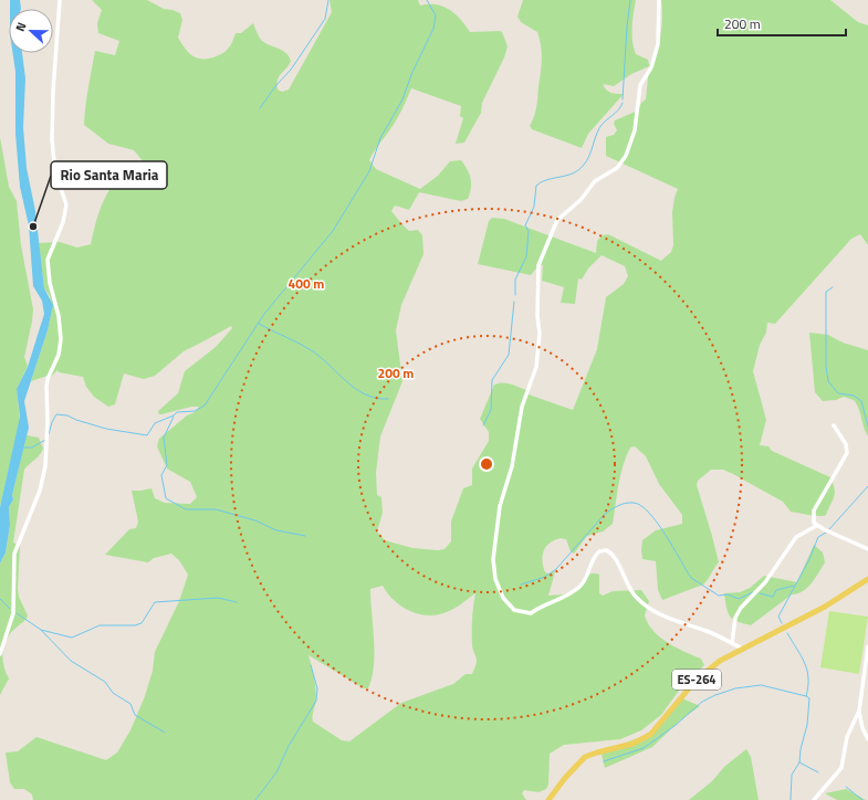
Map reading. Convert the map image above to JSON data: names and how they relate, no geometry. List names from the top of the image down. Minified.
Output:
{"streets":{"main road":["ES-264"]},"places":["Rio Santa Maria"],"scale_bar":"200 m","north":"left","rings":["400 m","200 m"]}
